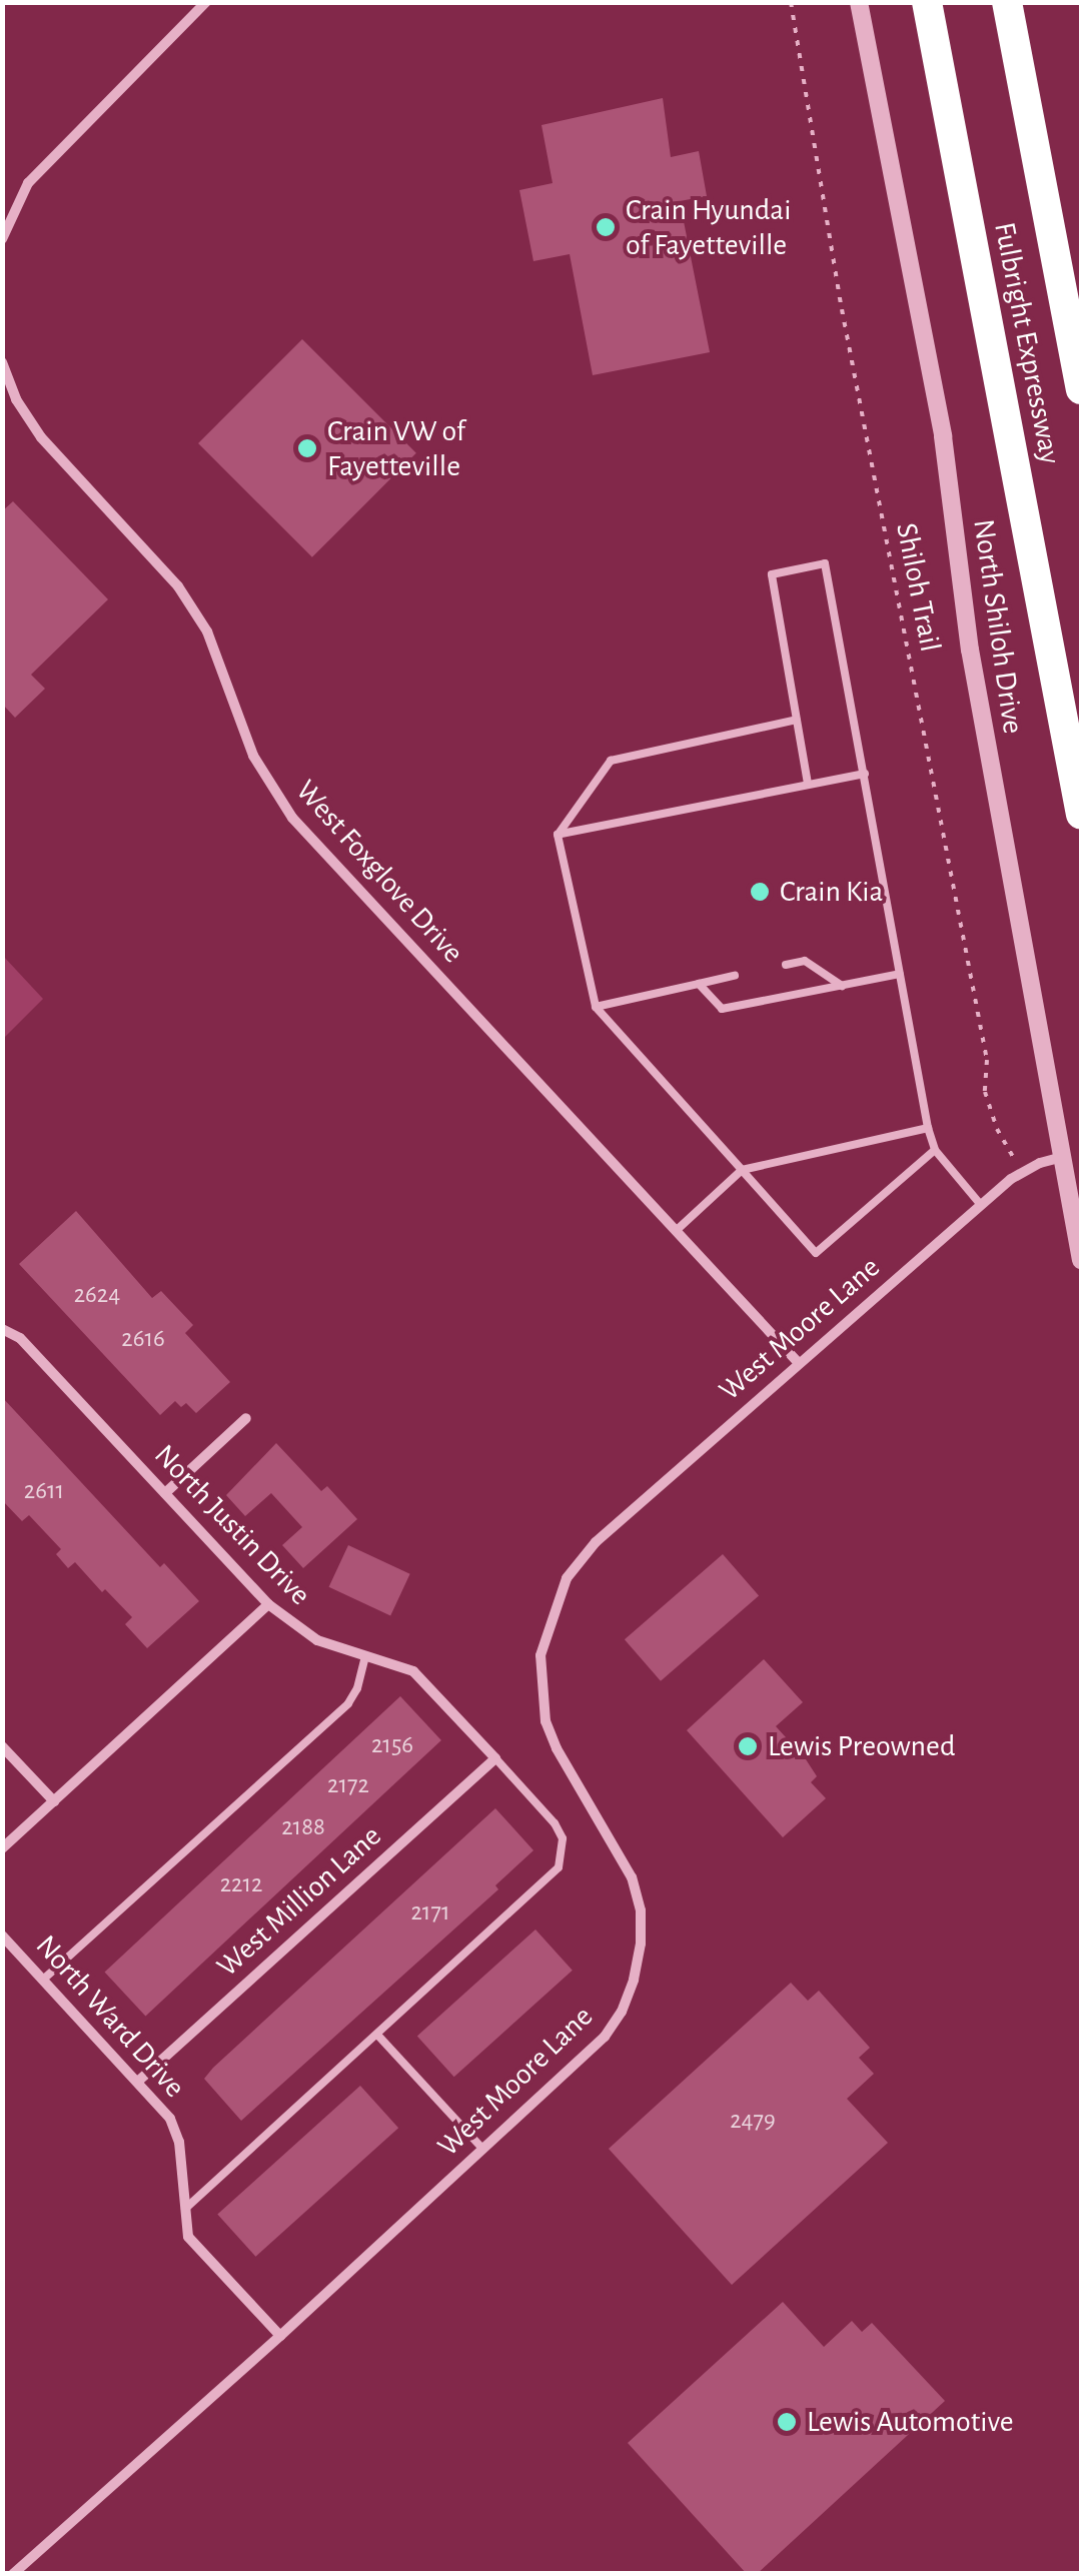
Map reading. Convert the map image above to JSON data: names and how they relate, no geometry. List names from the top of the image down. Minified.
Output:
{"streets":{"highway":["Fulbright Expressway"],"street":["North Shiloh Drive","West Foxglove Drive","West Moore Lane","North Justin Drive","West Million Lane","North Ward Drive"],"path":["Shiloh Trail"]},"crossings":[["Shiloh Trail","West Moore Lane"],["North Shiloh Drive","West Moore Lane"],["West Foxglove Drive","West Moore Lane"],["West Moore Lane","North Ward Drive"],["North Justin Drive","West Million Lane"],["West Million Lane","North Ward Drive"]],"places":["Crain Hyundai of Fayetteville","Crain VW of Fayetteville","Crain Kia","Lewis Preowned","Lewis Automotive"],"house_numbers":["2624","2616","2611","2156","2172","2188","2212","2171","2479"]}
